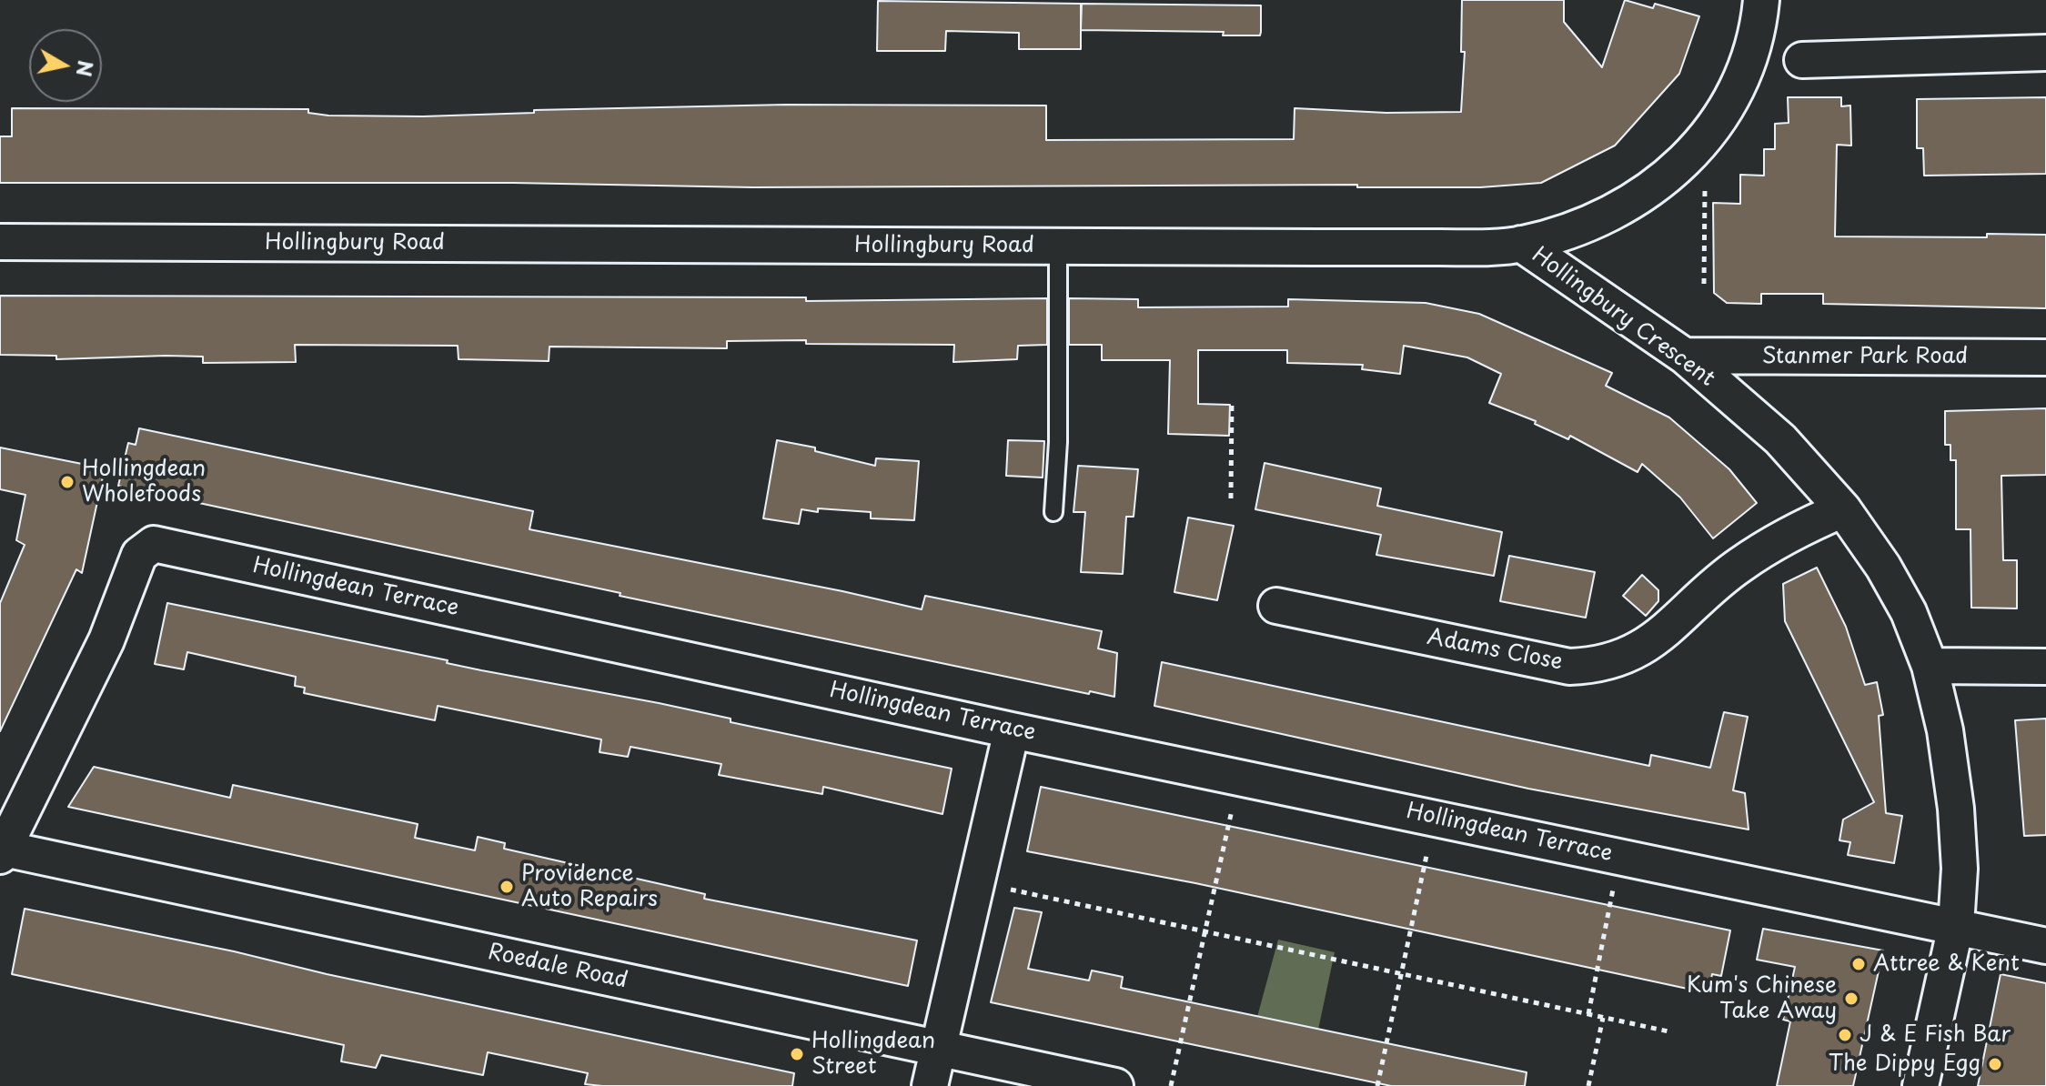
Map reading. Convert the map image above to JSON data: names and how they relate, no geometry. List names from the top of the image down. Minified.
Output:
{"streets":{"street":["Hollingbury Road","Hollingbury Crescent","Stanmer Park Road","Hollingdean Terrace","Adams Close","Roedale Road"]},"crossings":[["Hollingbury Road","Hollingbury Crescent"],["Hollingbury Crescent","Stanmer Park Road"],["Hollingbury Crescent","Hollingdean Terrace"],["Hollingbury Crescent","Adams Close"],["Hollingdean Terrace","Roedale Road"]],"places":["Hollingdean Wholefoods","Providence Auto Repairs","Attree & Kent","Kum's Chinese Take Away","J & E Fish Bar","Hollingdean Street","The Dippy Egg"],"north":"right"}
